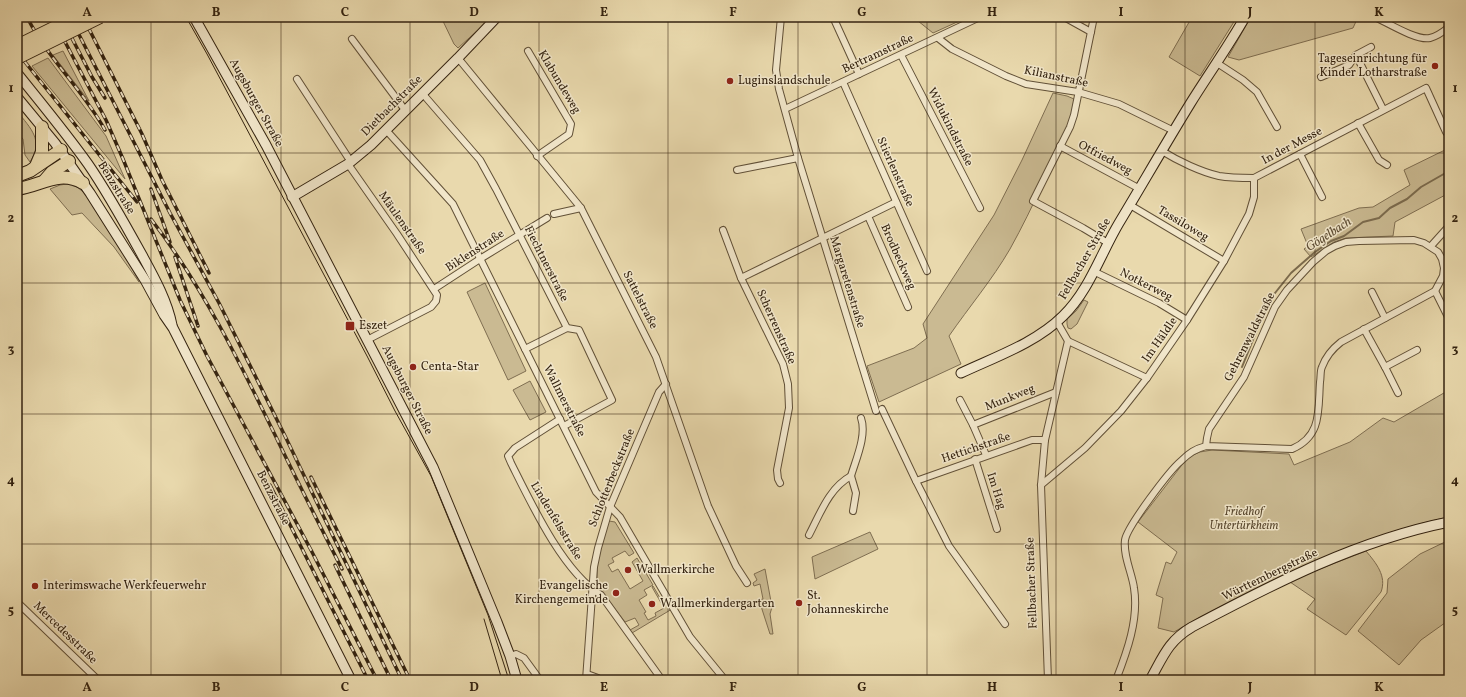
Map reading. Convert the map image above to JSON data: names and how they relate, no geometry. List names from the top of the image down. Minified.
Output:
{"streets":{"main road":["Augsburger Straße","Dietbachstraße","Benzstraße","Fellbacher Straße","Württembergstraße"],"street":["Bertramstraße","Kilianstraße","Klabundeweg","Widukindstraße","In der Messe","Otfriedweg","Stierlenstraße","Mäulenstraße","Tassiloweg","Biklenstraße","Brodbeckweg","Fiechtnerstraße","Margaretenstraße","Notkerweg","Sattelstraße","Scherrenstraße","Gehrenwaldstraße","Im Häldle","Munkweg","Wallmerstraße","Hettichstraße","Schlotterbeckstraße","Im Hag","Lindenfelsstraße","Mercedesstraße"]},"crossings":[["Bertramstraße","Kilianstraße"],["Bertramstraße","Widukindstraße"],["Bertramstraße","Stierlenstraße"],["Bertramstraße","Margaretenstraße"],["Kilianstraße","Fellbacher Straße"],["Klabundeweg","Sattelstraße"],["Augsburger Straße","Dietbachstraße"],["Augsburger Straße","Biklenstraße"],["Dietbachstraße","Mäulenstraße"],["Dietbachstraße","Fiechtnerstraße"],["Dietbachstraße","Sattelstraße"],["Dietbachstraße","Wallmerstraße"],["In der Messe","Fellbacher Straße"],["In der Messe","Im Häldle"],["Otfriedweg","Fellbacher Straße"],["Mäulenstraße","Biklenstraße"],["Tassiloweg","Fellbacher Straße"],["Tassiloweg","Im Häldle"],["Biklenstraße","Fiechtnerstraße"],["Biklenstraße","Wallmerstraße"],["Fellbacher Straße","Notkerweg"],["Fellbacher Straße","Im Häldle"],["Fellbacher Straße","Munkweg"],["Fellbacher Straße","Hettichstraße"],["Notkerweg","Im Häldle"],["Sattelstraße","Schlotterbeckstraße"],["Munkweg","Im Hag"],["Wallmerstraße","Schlotterbeckstraße"],["Wallmerstraße","Lindenfelsstraße"],["Hettichstraße","Im Hag"],["Schlotterbeckstraße","Lindenfelsstraße"]],"water":["Gögelbach"],"parks":["Friedhof Untertürkheim"],"places":{"other":["Tageseinrichtung für Kinder Lotharstraße","Luginslandschule","Centa-Star","Wallmerkirche","Interimswache Werkfeuerwehr","Evangelische Kirchengemeinde","St. Johanneskirche","Wallmerkindergarten"],"transit":["Eszet"]},"grid":{"columns":["A","B","C","D","E","F","G","H","I","J","K"],"rows":["1","2","3","4","5"]}}
